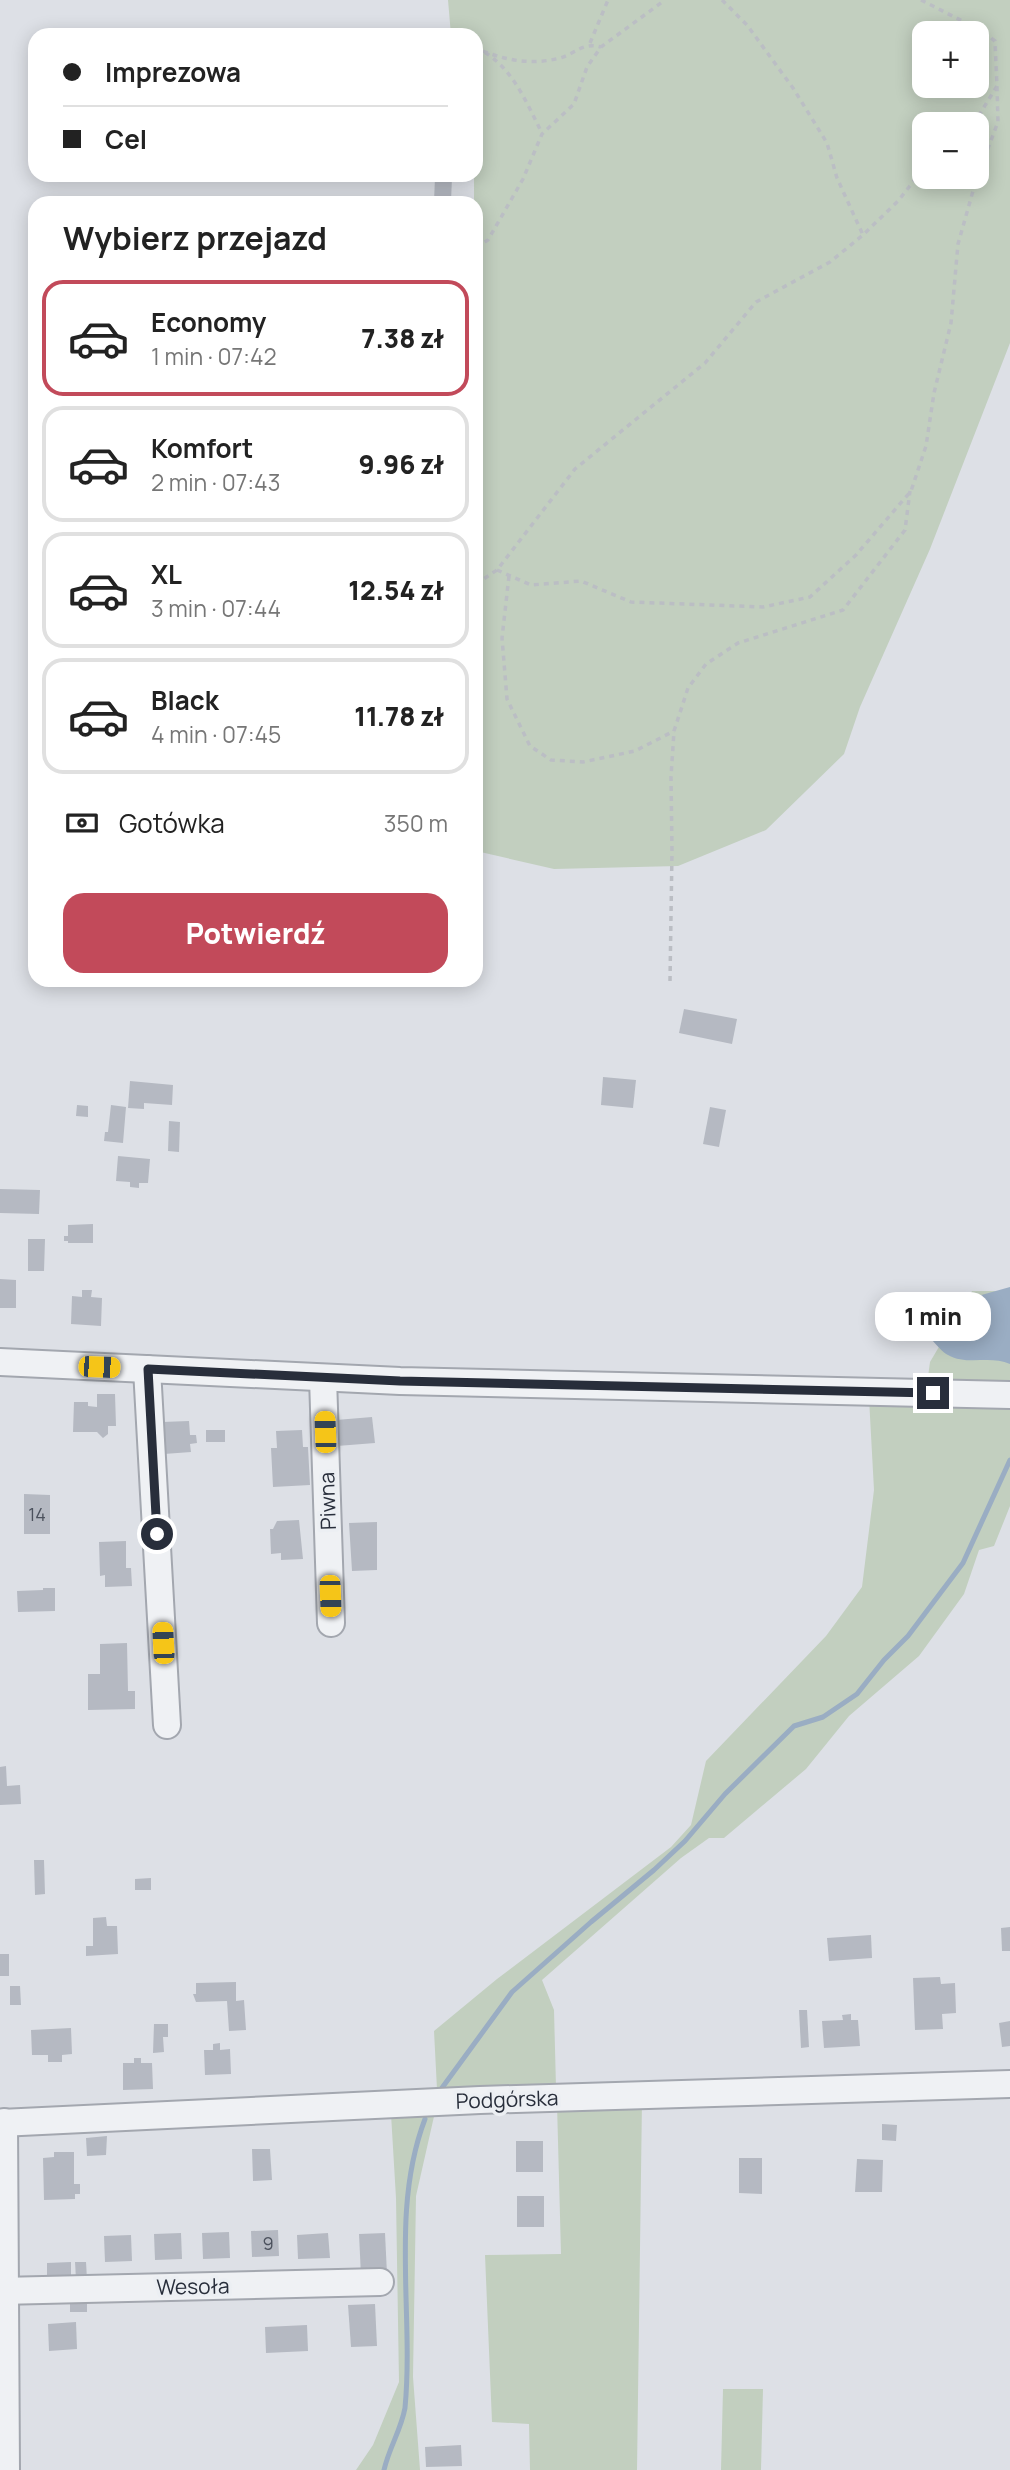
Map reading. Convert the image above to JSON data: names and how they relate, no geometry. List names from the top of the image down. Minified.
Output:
{"streets":{"street":["Piwna","Podgórska","Wesoła"]},"house_numbers":["14","9"],"page":{"map_buttons":["+","−"],"banner":["Imprezowa","Cel"],"heading":"Wybierz przejazd","list":[{"name":"Economy","note":"1 min · 07:42","value":"7.38 zł"},{"name":"Komfort","note":"2 min · 07:43","value":"9.96 zł"},{"name":"XL","note":"3 min · 07:44","value":"12.54 zł"},{"name":"Black","note":"4 min · 07:45","value":"11.78 zł"}],"pay":["Gotówka","350 m"],"buttons":"Potwierdź","bubble":"1 min"}}
